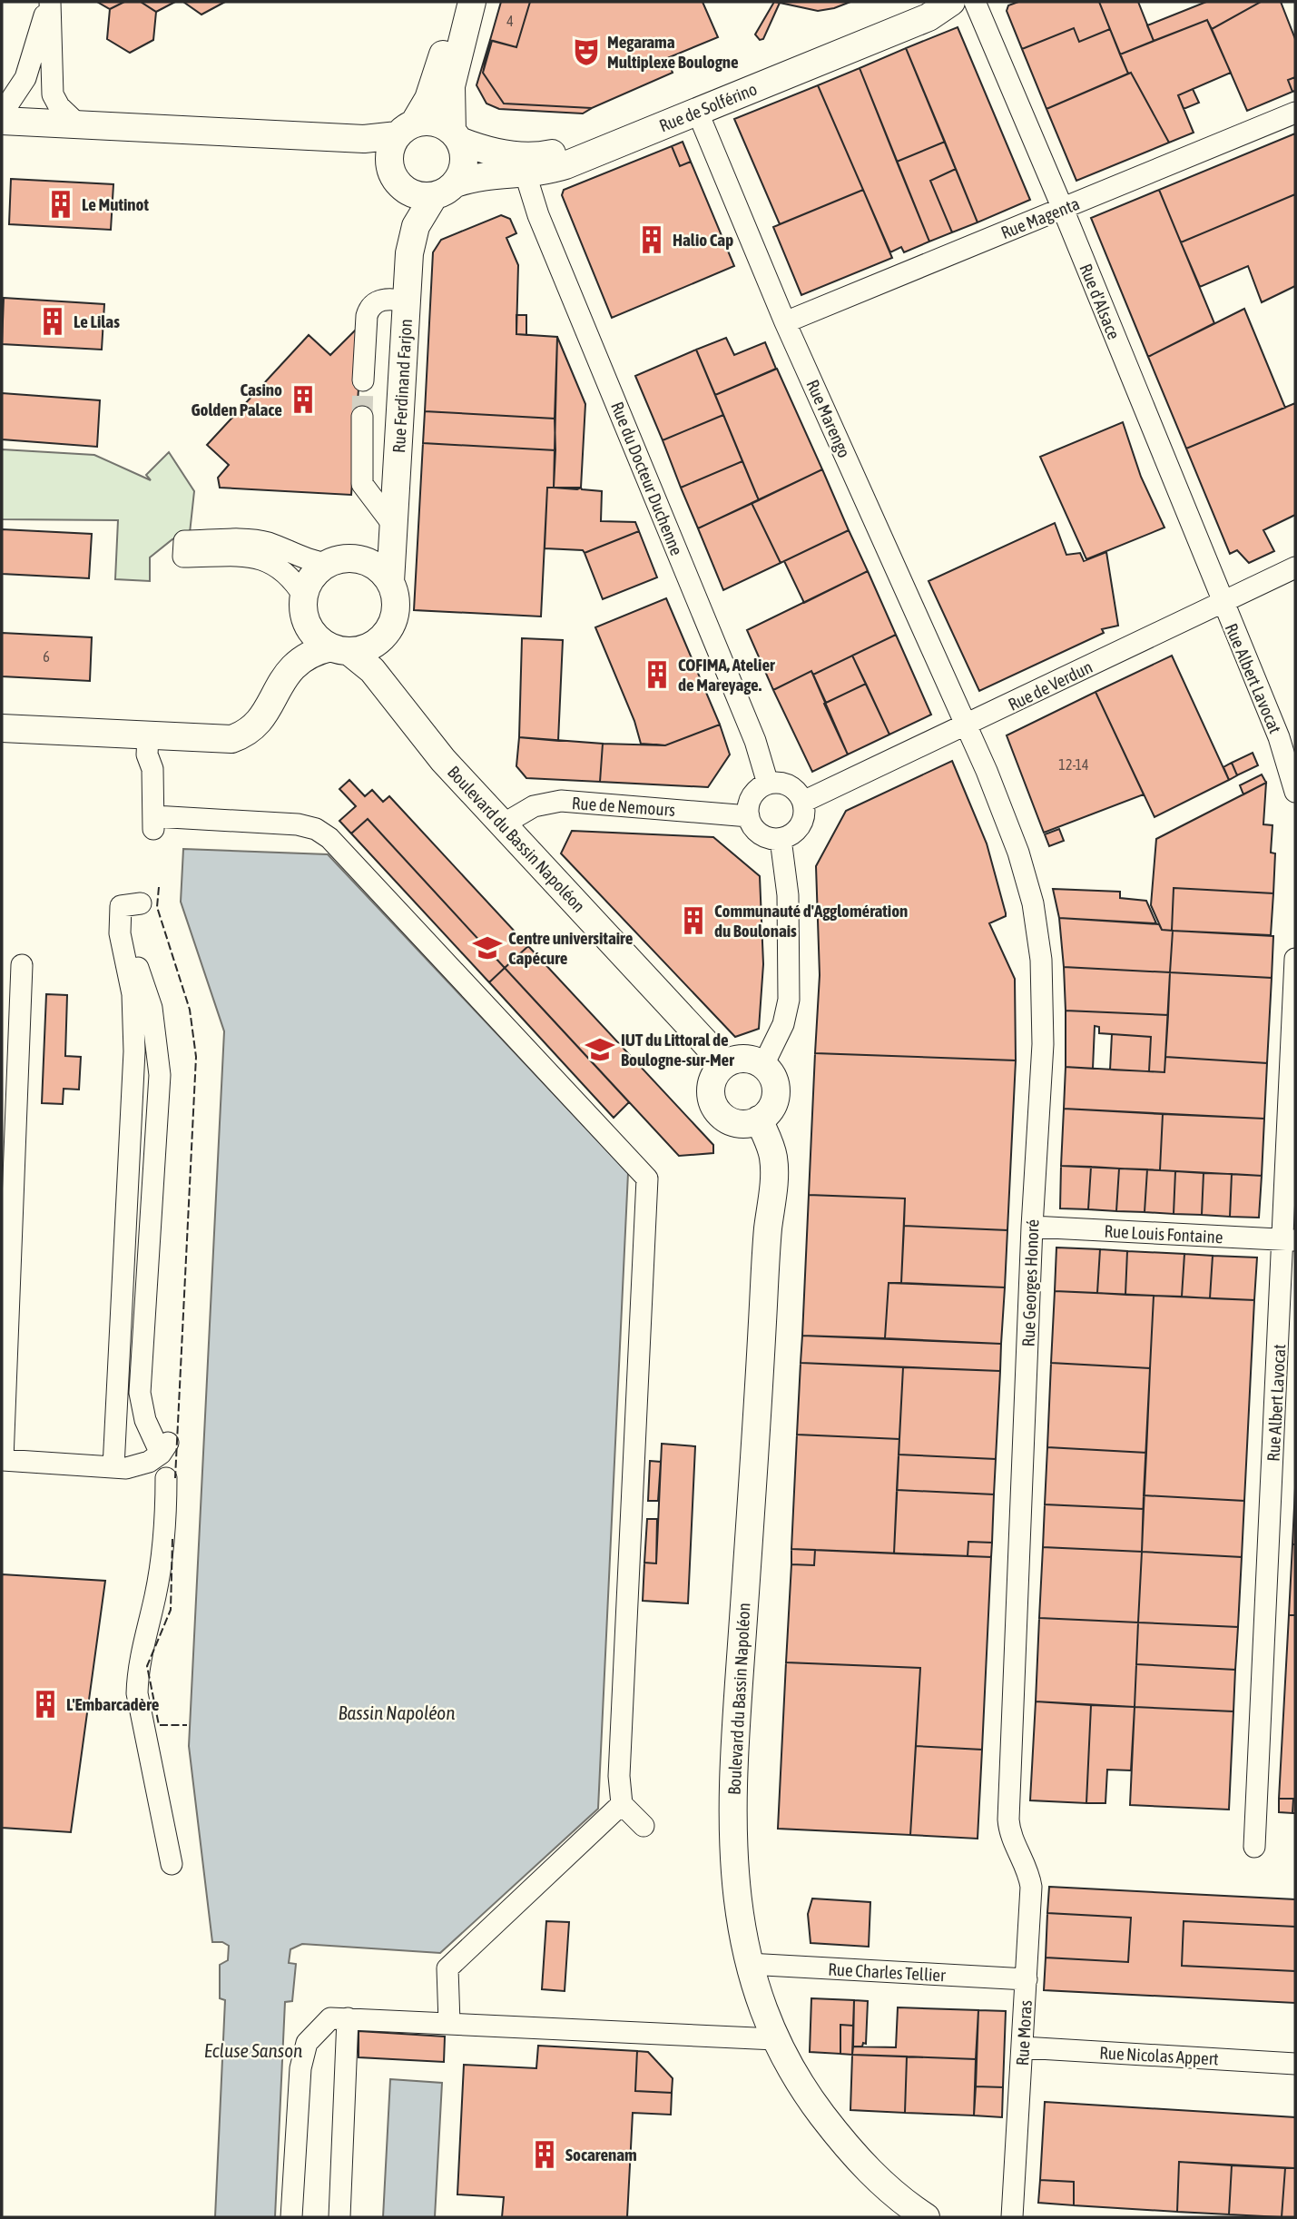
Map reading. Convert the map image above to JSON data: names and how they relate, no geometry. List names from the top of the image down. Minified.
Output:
{"streets":{"main road":["Rue de Solférino","Rue Ferdinand Farjon","Boulevard du Bassin Napoléon"],"street":["Rue Magenta","Rue d'Alsace","Rue Marengo","Rue du Docteur Duchenne","Rue Albert Lavocat","Rue de Verdun","Rue de Nemours","Rue Louis Fontaine","Rue Georges Honoré","Rue Charles Tellier","Rue Moras","Rue Nicolas Appert"]},"crossings":[["Rue de Solférino","Rue Ferdinand Farjon"],["Rue de Solférino","Rue Marengo"],["Rue de Solférino","Rue du Docteur Duchenne"],["Rue Magenta","Rue d'Alsace"],["Rue Magenta","Rue Marengo"],["Rue d'Alsace","Rue Albert Lavocat"],["Rue d'Alsace","Rue de Verdun"],["Rue Ferdinand Farjon","Boulevard du Bassin Napoléon"],["Rue Marengo","Rue de Verdun"],["Rue Marengo","Rue Georges Honoré"],["Rue du Docteur Duchenne","Rue de Verdun"],["Rue du Docteur Duchenne","Rue de Nemours"],["Rue Albert Lavocat","Rue de Verdun"],["Rue Albert Lavocat","Rue Louis Fontaine"],["Rue de Verdun","Rue de Nemours"],["Rue de Verdun","Rue Georges Honoré"],["Rue de Nemours","Boulevard du Bassin Napoléon"],["Boulevard du Bassin Napoléon","Rue Charles Tellier"],["Rue Louis Fontaine","Rue Georges Honoré"],["Rue Georges Honoré","Rue Moras"],["Rue Charles Tellier","Rue Moras"],["Rue Moras","Rue Nicolas Appert"]],"water":["Bassin Napoléon","Ecluse Sanson"],"places":{"theatre":["Megarama Multiplexe Boulogne"],"building":["Le Mutinot","Halio Cap","Le Lilas","Casino Golden Palace","COFIMA, Atelier de Mareyage.","Communauté d'Agglomération du Boulonais","L'Embarcadère","Socarenam"],"school or university":["Centre universitaire Capécure","IUT du Littoral de Boulogne-sur-Mer"]},"house_numbers":["4","6","12-14"]}
